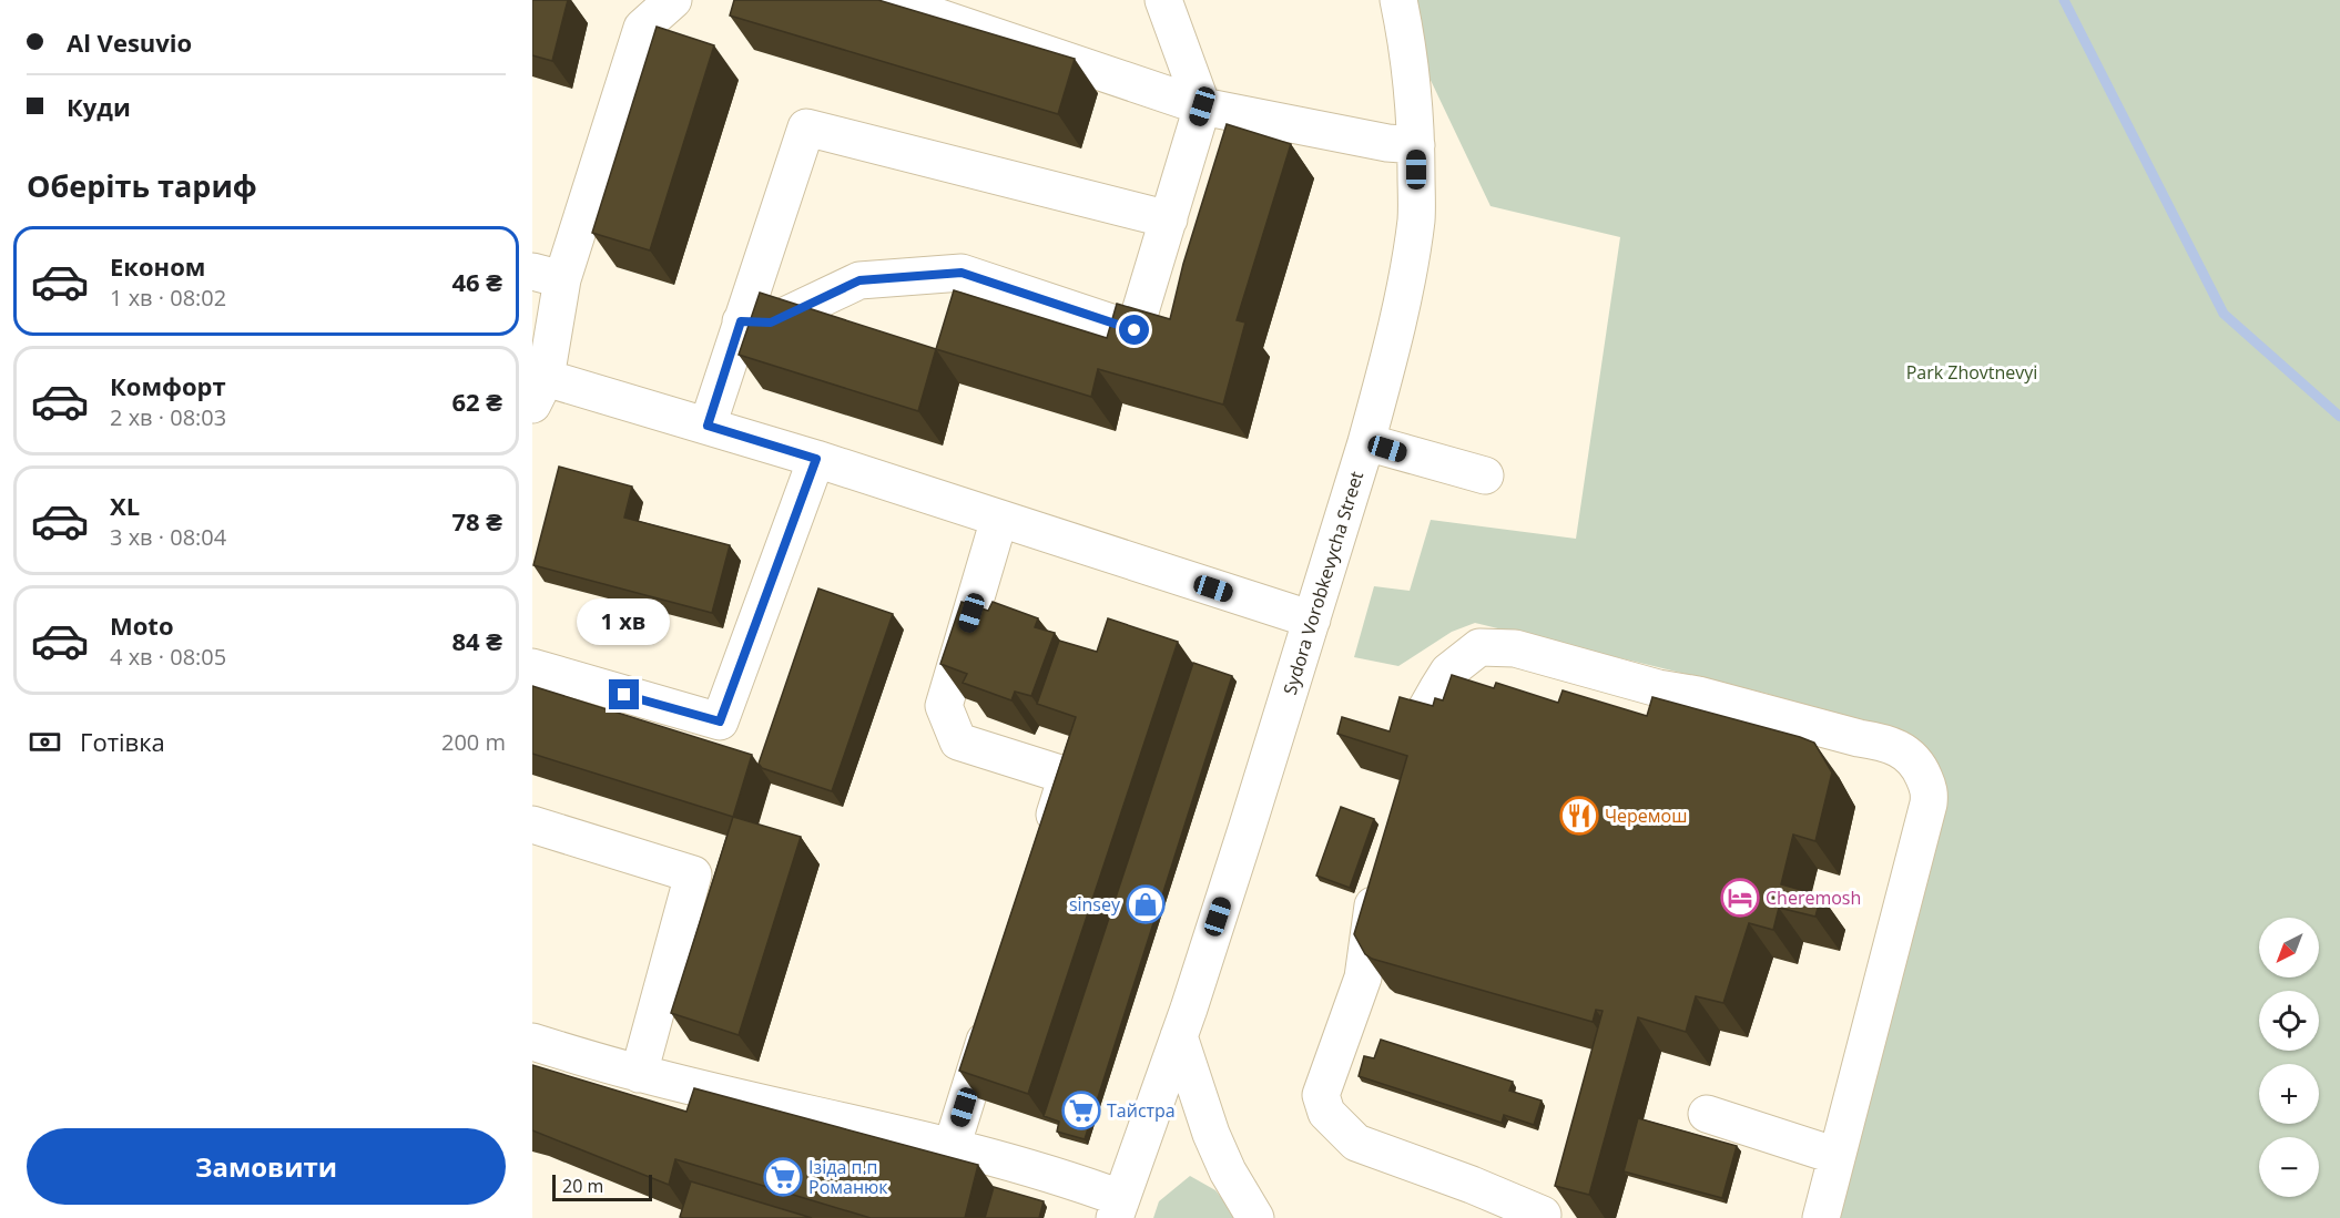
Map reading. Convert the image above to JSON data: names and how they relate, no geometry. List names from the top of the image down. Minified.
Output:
{"streets":{"street":["Sydora Vorobkevycha Street"]},"parks":["Park Zhovtnevyi"],"places":{"restaurant":["Черемош"],"hotel":["Cheremosh"],"shop":["sinsey"],"supermarket":["Тайстра","Ізіда п.п Романюк"]},"scale_bar":"20 m","north":"bottom left","page":{"banner":["Al Vesuvio","Куди"],"heading":"Оберіть тариф","list":[{"name":"Економ","note":"1 хв · 08:02","value":"46 ₴"},{"name":"Комфорт","note":"2 хв · 08:03","value":"62 ₴"},{"name":"XL","note":"3 хв · 08:04","value":"78 ₴"},{"name":"Moto","note":"4 хв · 08:05","value":"84 ₴"}],"bubble":"1 хв","pay":["Готівка","200 m"],"map_buttons":["+","−"],"buttons":"Замовити","scale":"20 m"}}
